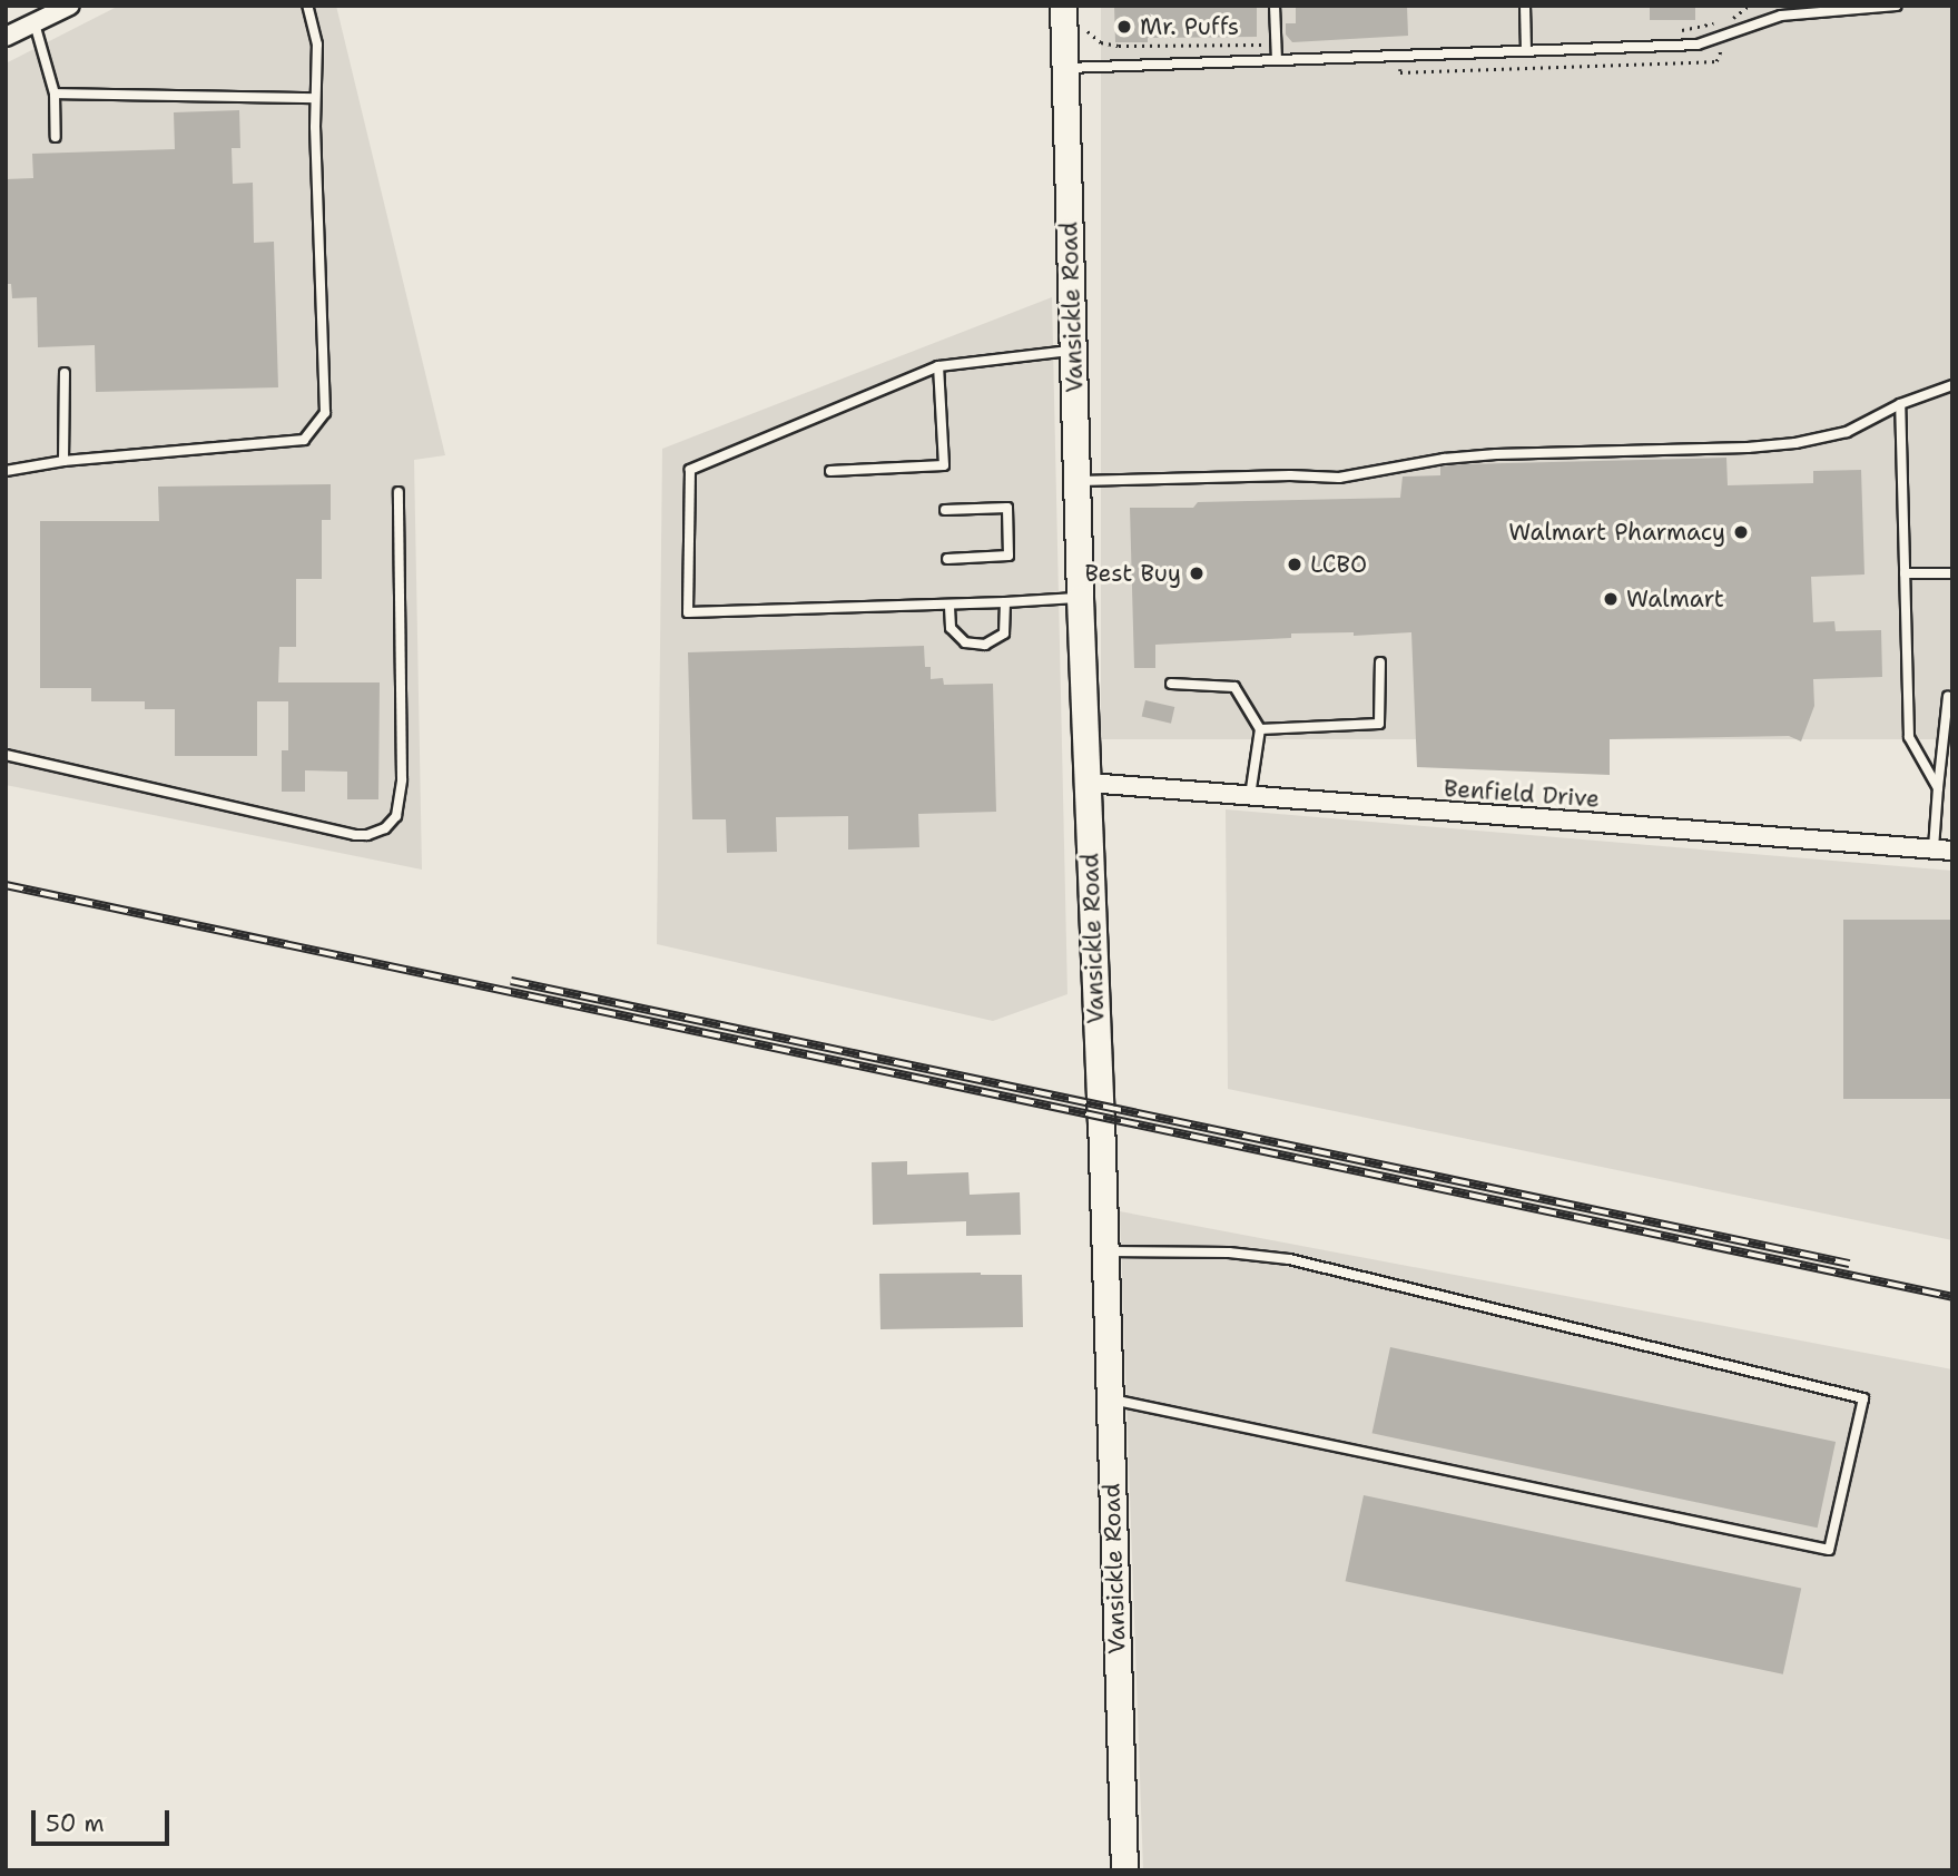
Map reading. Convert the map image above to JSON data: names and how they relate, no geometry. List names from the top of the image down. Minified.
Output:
{"streets":{"street":["Vansickle Road","Benfield Drive"]},"crossings":[["Vansickle Road","Benfield Drive"]],"places":["Mr. Puffs","Walmart Pharmacy","LCBO","Best Buy","Walmart"],"scale_bar":"50 m"}
